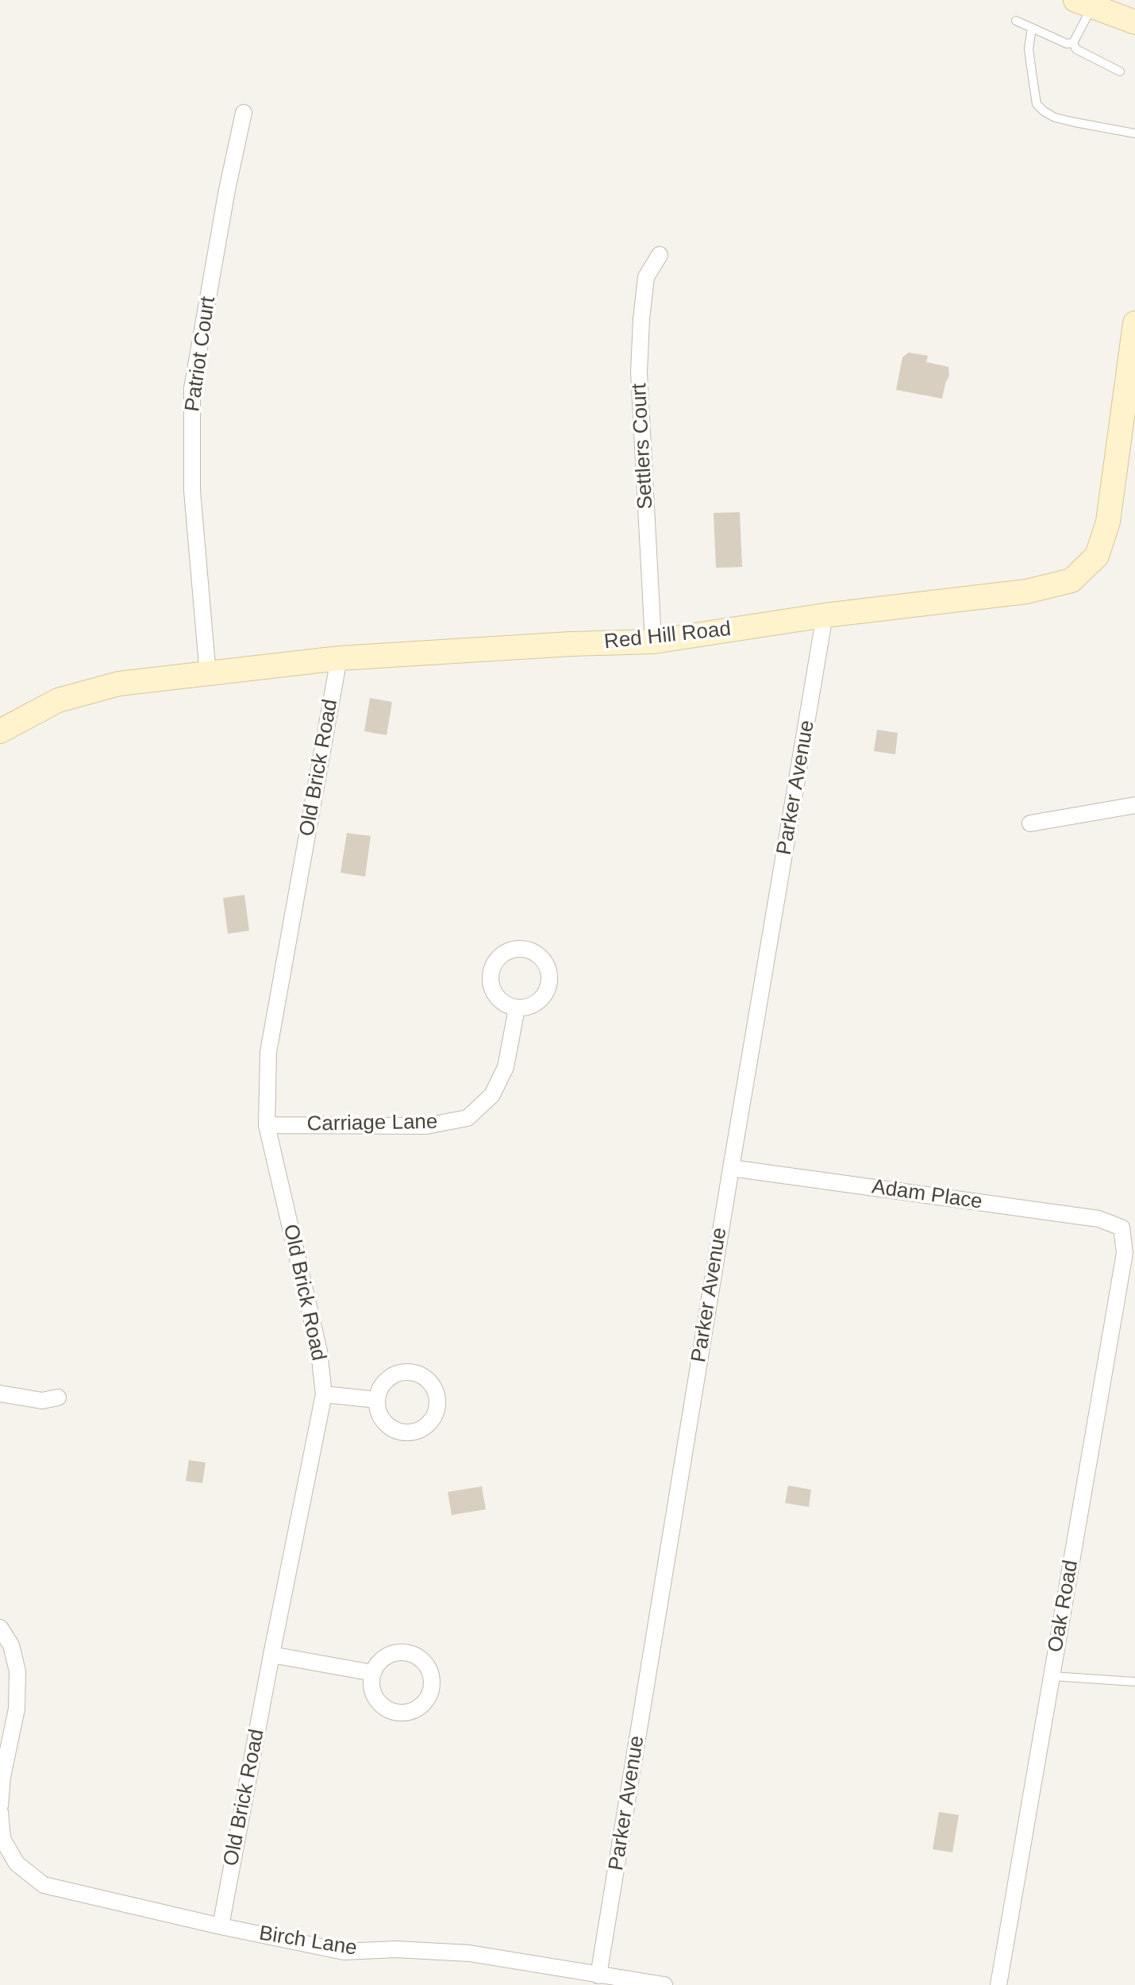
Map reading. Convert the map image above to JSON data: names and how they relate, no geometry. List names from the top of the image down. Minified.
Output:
{"streets":{"street":["Patriot Court","Settlers Court","Red Hill Road","Old Brick Road","Parker Avenue","Carriage Lane","Adam Place","Oak Road","Birch Lane"]},"crossings":[["Patriot Court","Red Hill Road"],["Settlers Court","Red Hill Road"],["Red Hill Road","Old Brick Road"],["Red Hill Road","Parker Avenue"],["Old Brick Road","Carriage Lane"],["Old Brick Road","Birch Lane"],["Parker Avenue","Adam Place"],["Parker Avenue","Birch Lane"],["Adam Place","Oak Road"]]}
